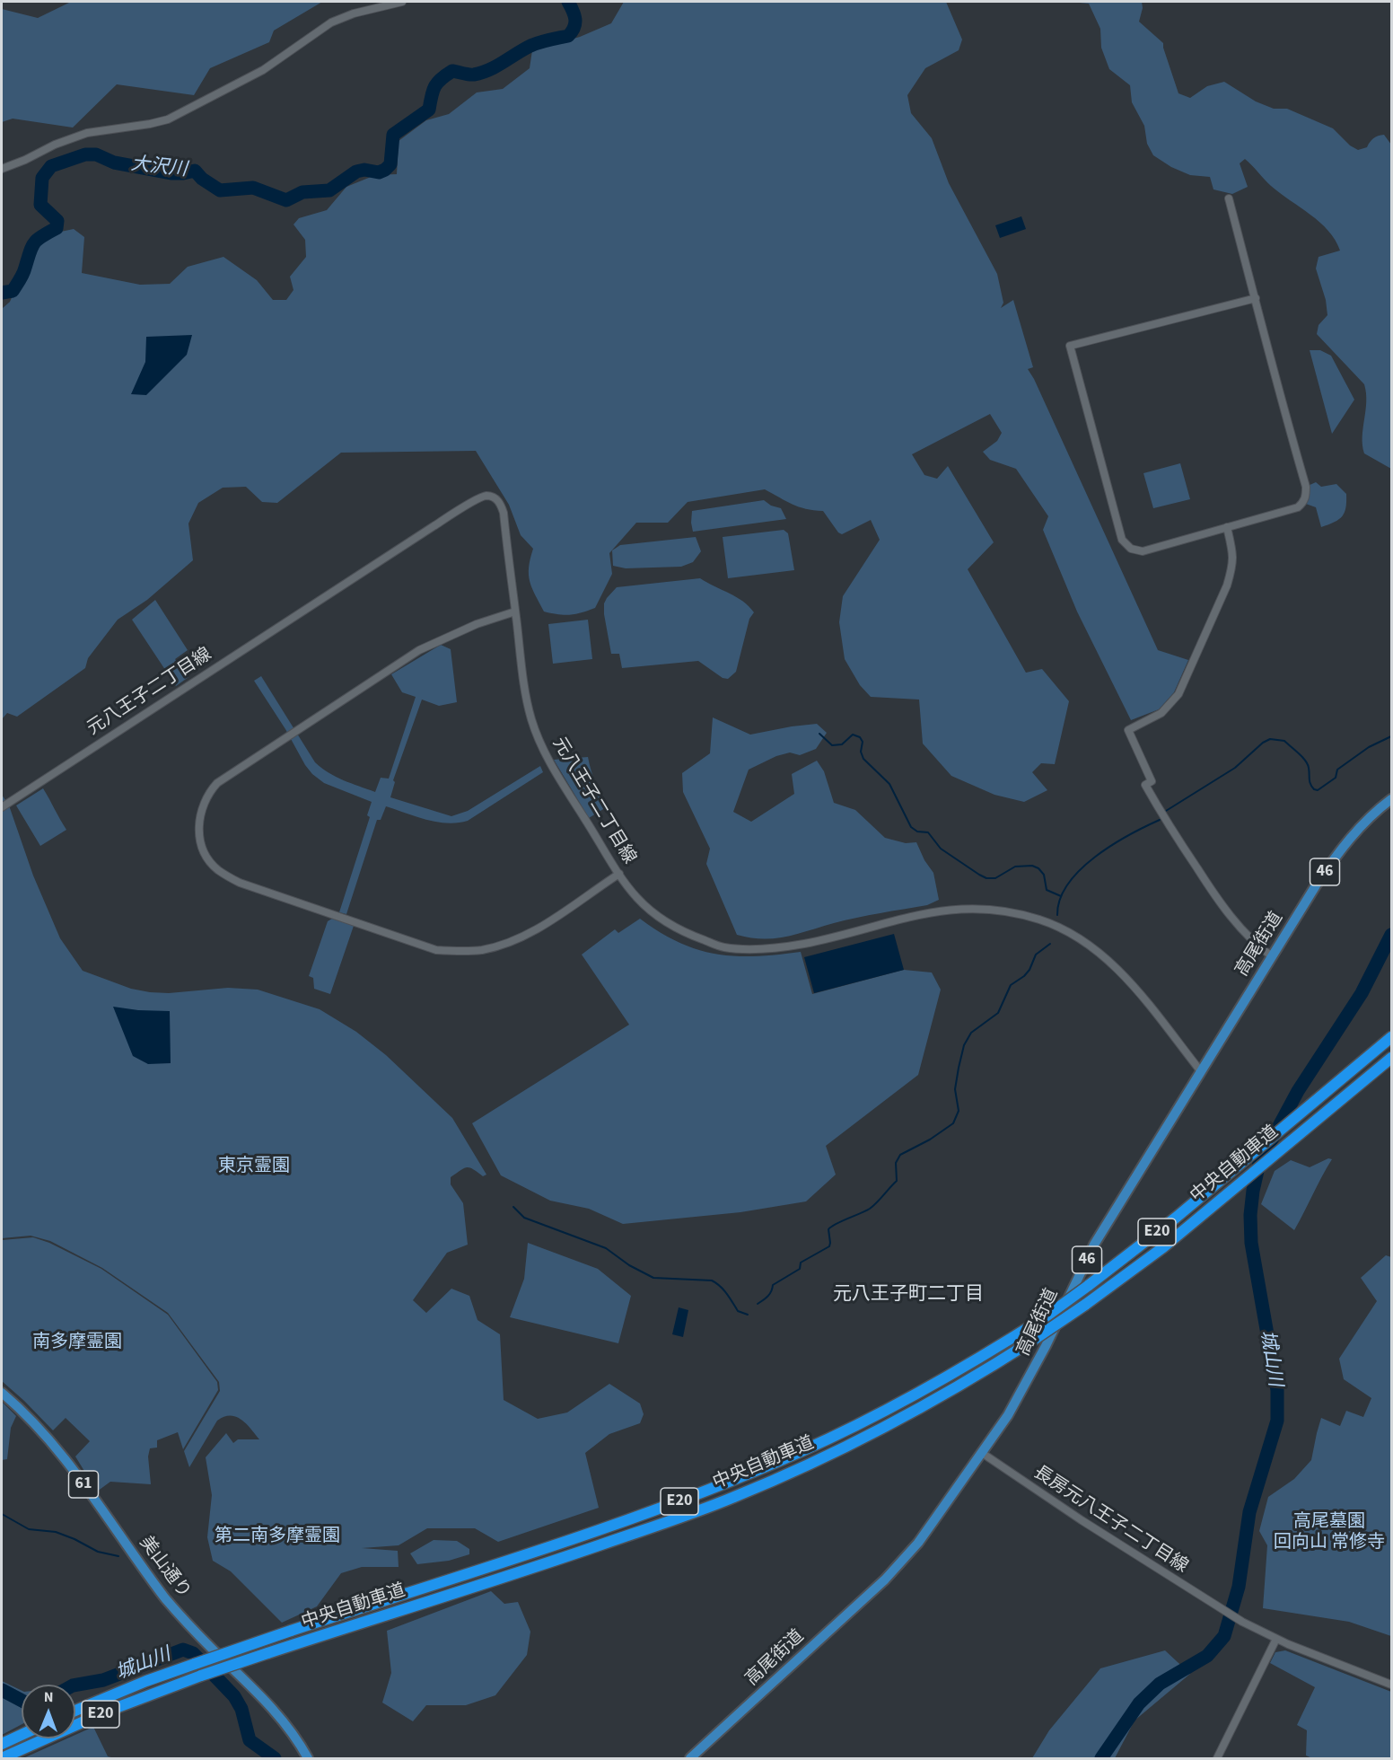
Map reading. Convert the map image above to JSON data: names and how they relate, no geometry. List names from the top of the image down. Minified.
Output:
{"streets":{"highway":["中央自動車道","E20"],"main road":["46","高尾街道","61","美山通り"],"street":["元八王子二丁目線","長房元八王子二丁目線"]},"crossings":[["元八王子二丁目線","高尾街道"],["高尾街道","長房元八王子二丁目線"]],"districts":["元八王子町二丁目"],"water":["大沢川","城山川"],"parks":["東京霊園","南多摩霊園","高尾墓園 回向山 常修寺","第二南多摩霊園"],"north":"top"}
